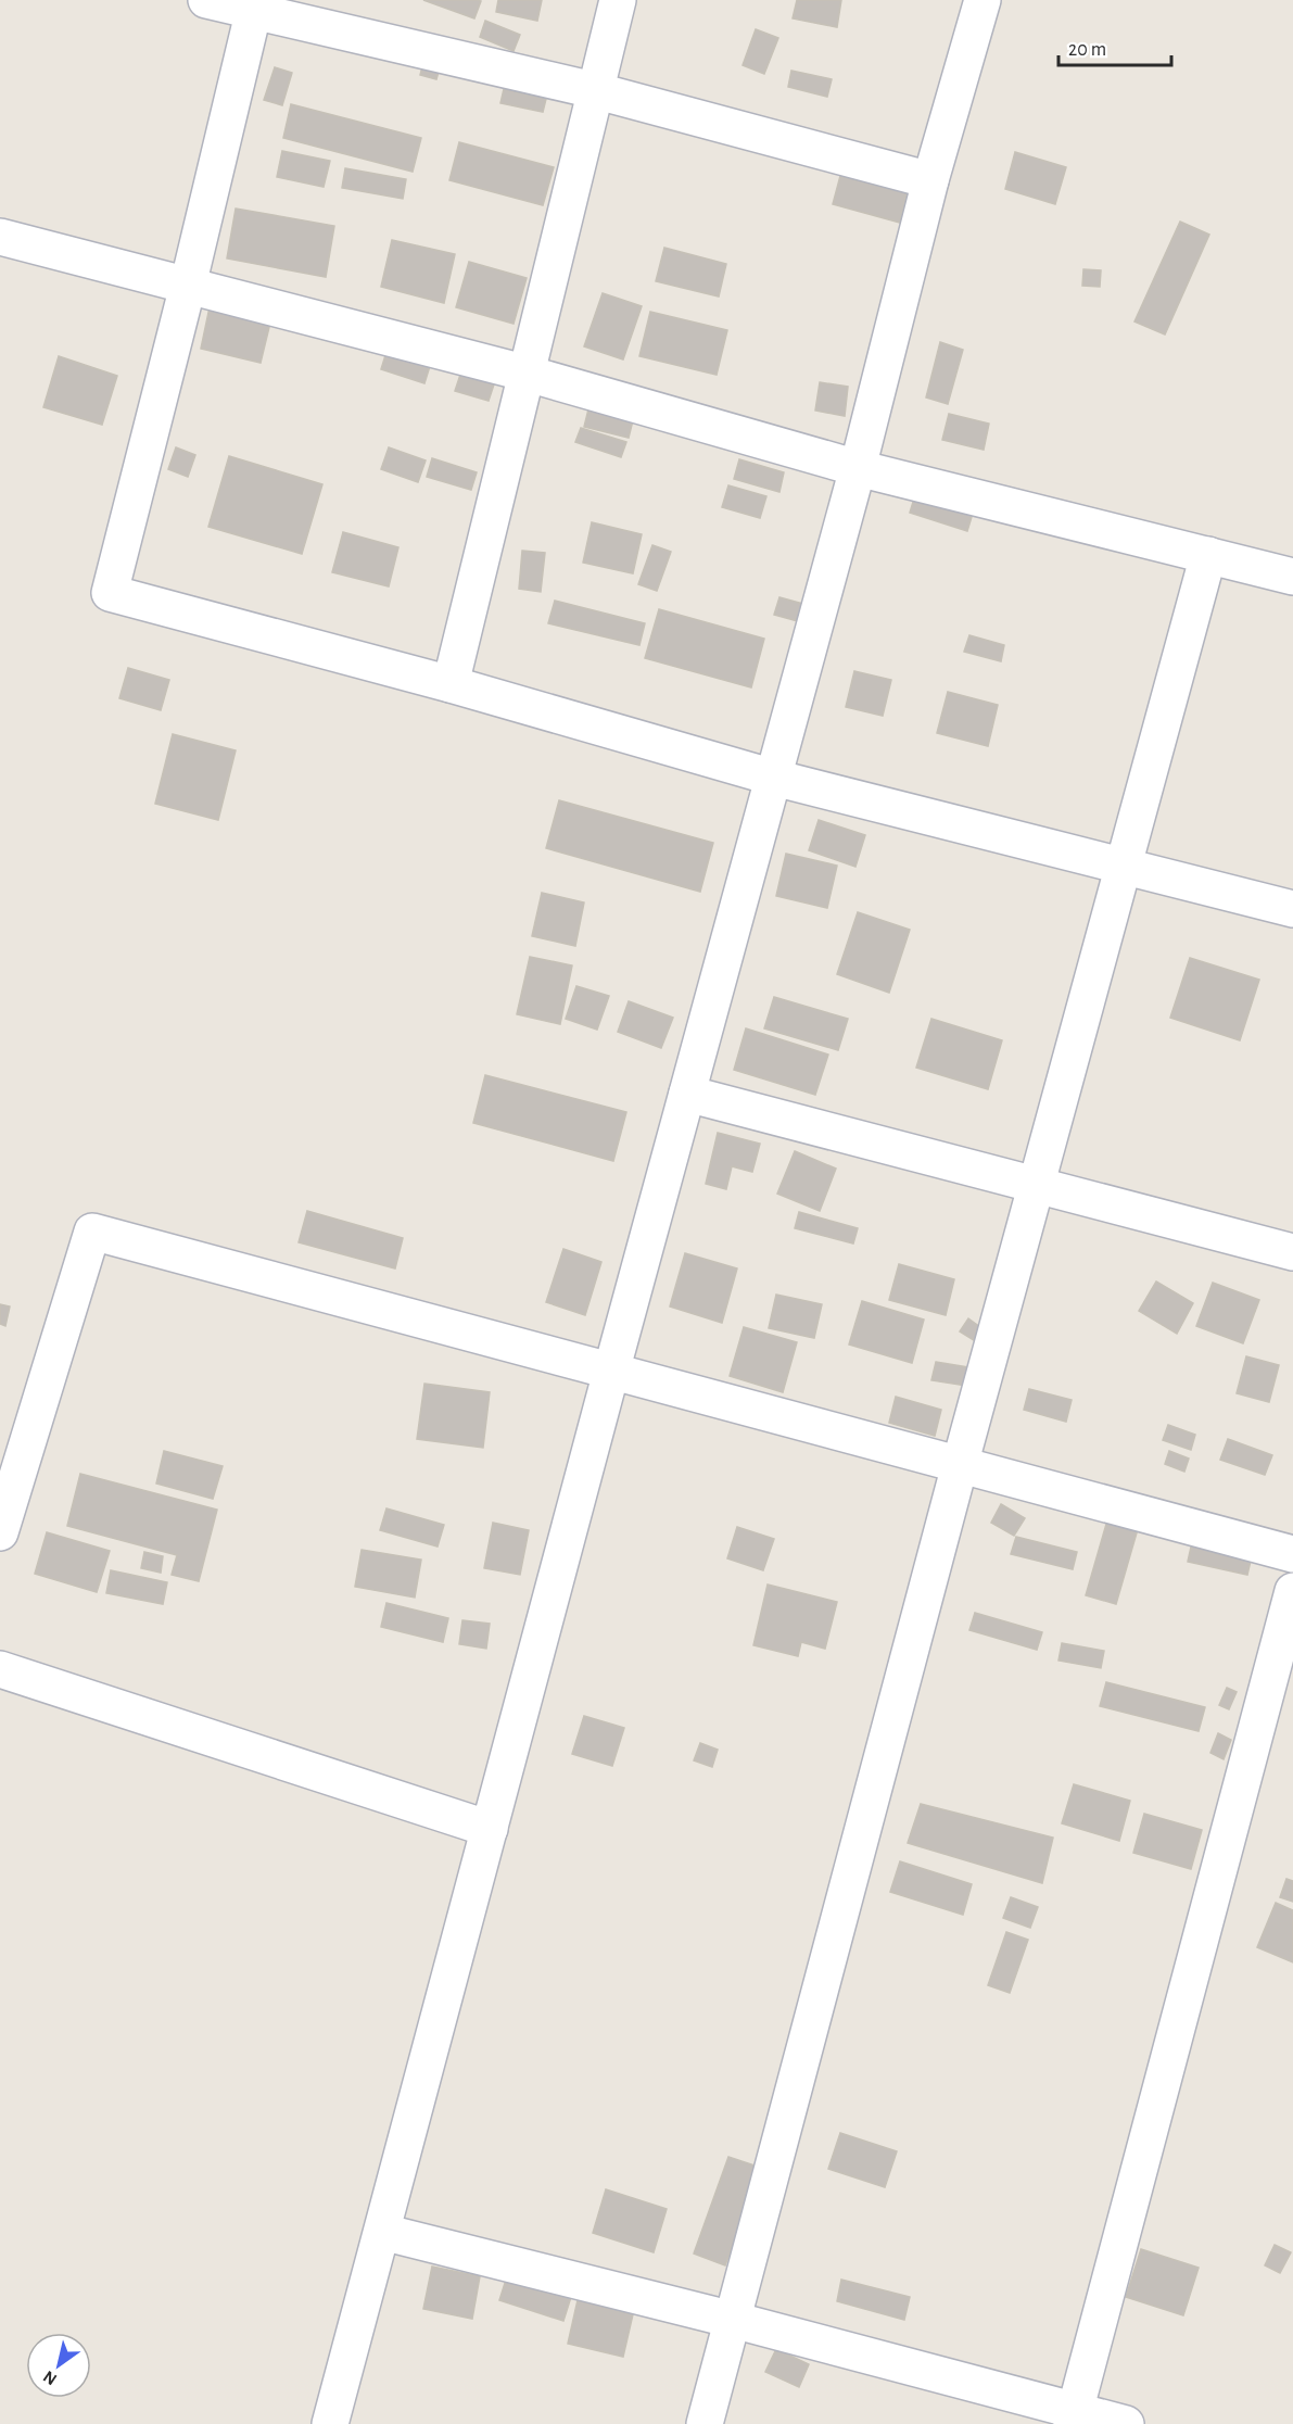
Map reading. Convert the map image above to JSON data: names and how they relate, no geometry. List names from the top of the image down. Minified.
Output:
{"scale_bar":"20 m","north":"bottom left"}
